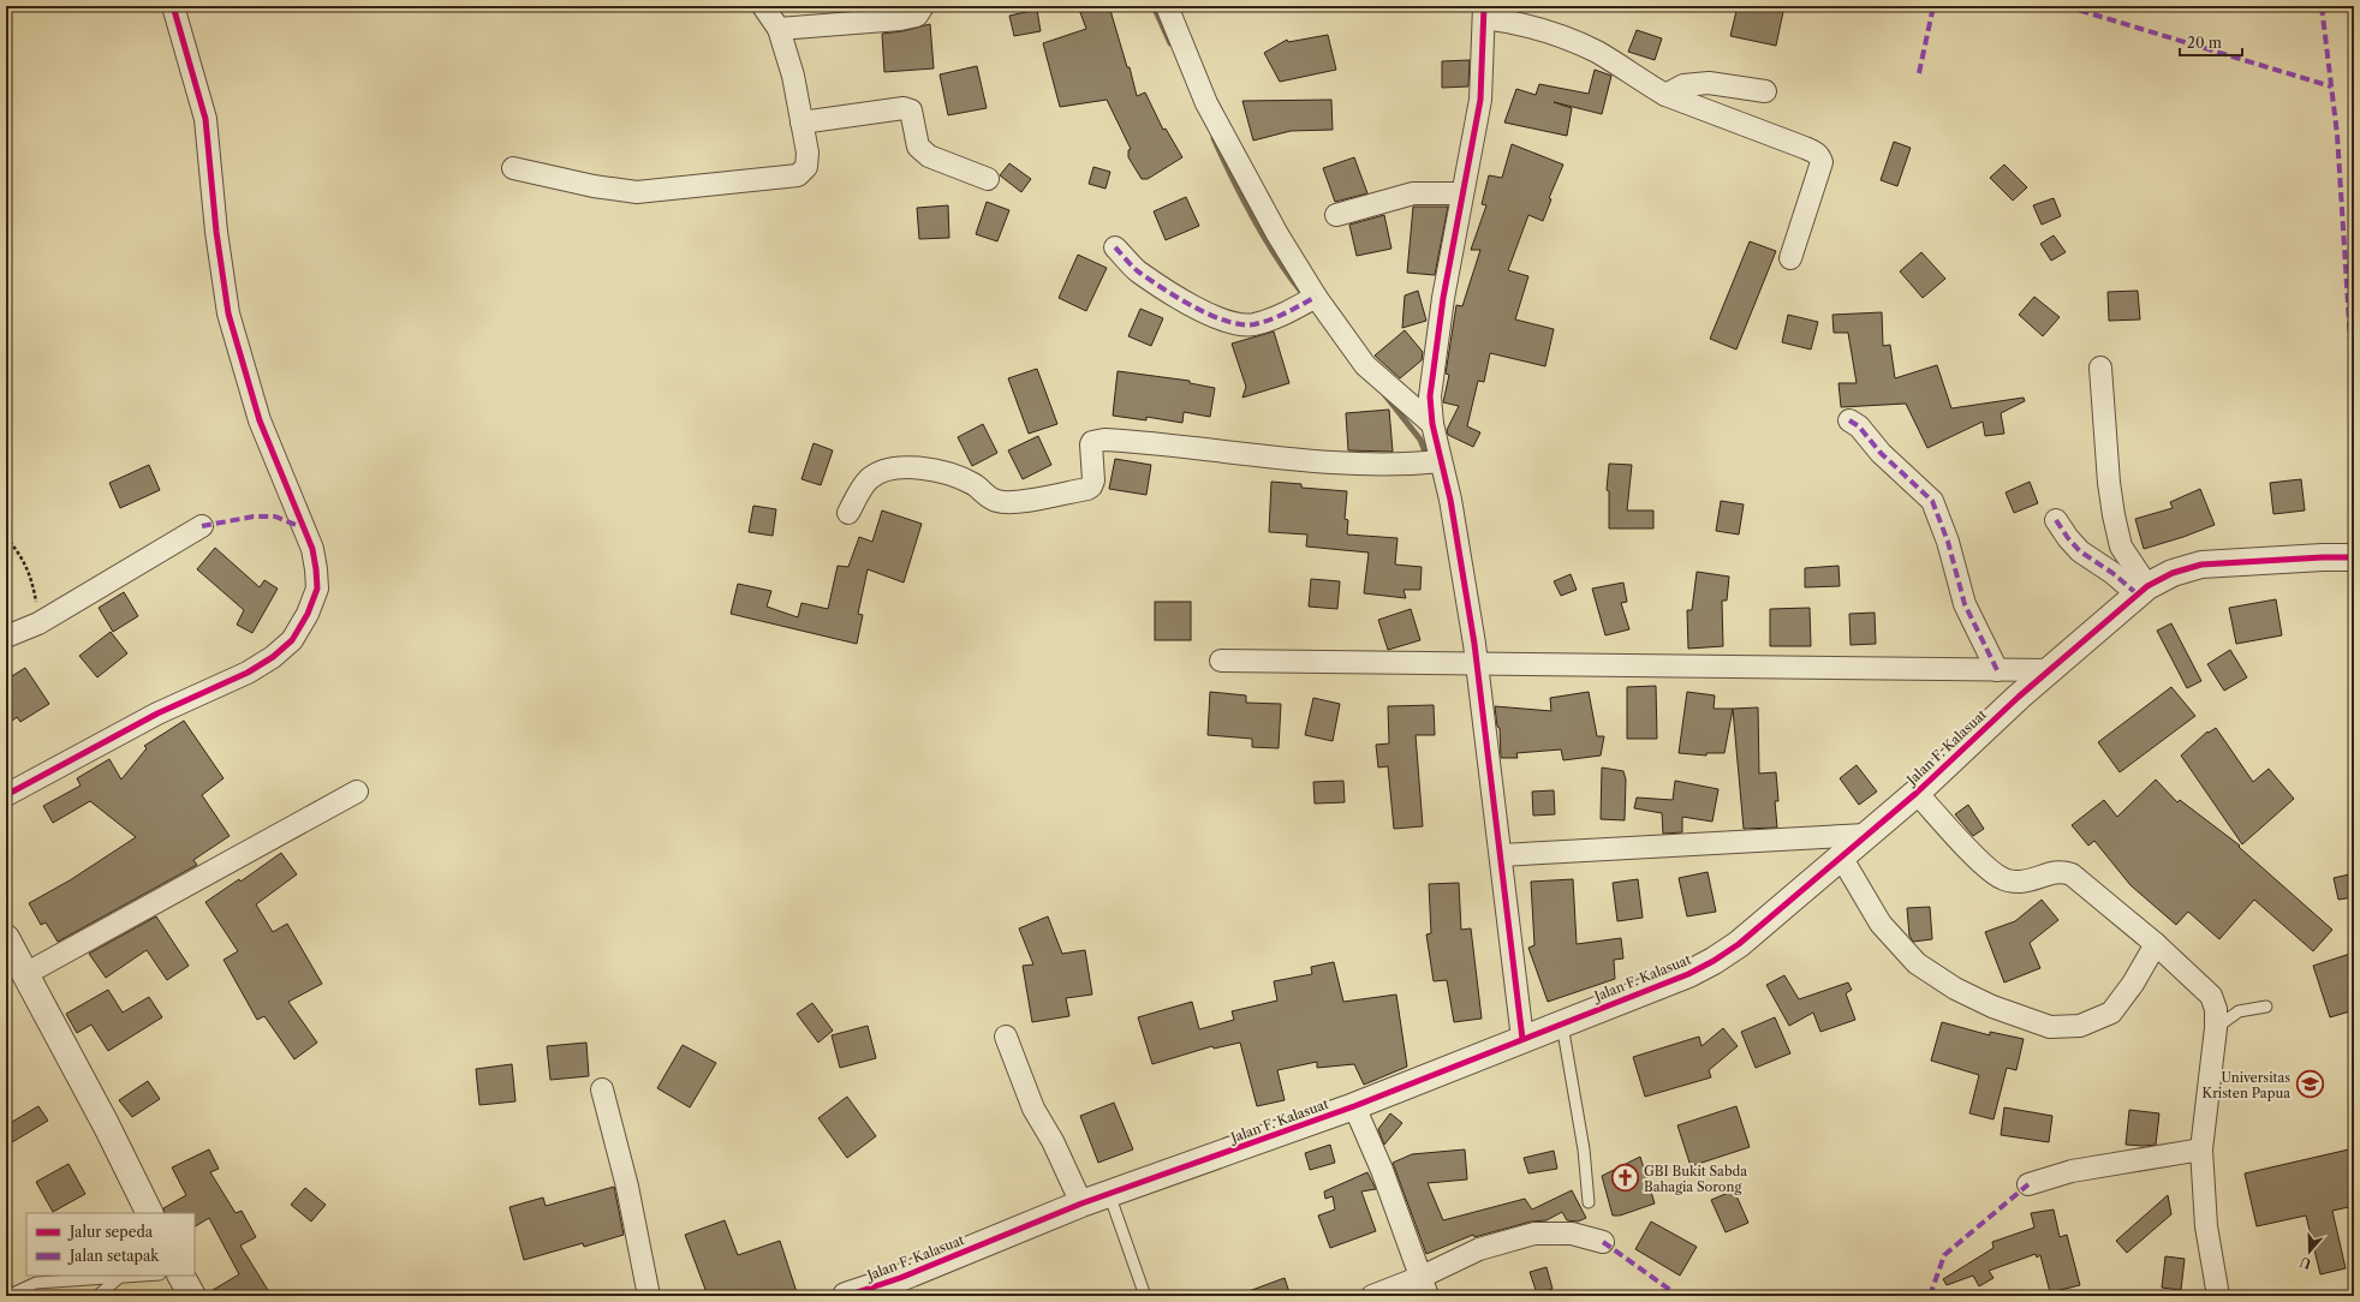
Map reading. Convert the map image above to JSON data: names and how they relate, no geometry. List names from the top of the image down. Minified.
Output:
{"streets":{"street":["Jalan F. Kalasuat"]},"places":{"school or university":["Universitas Kristen Papua"],"church":["GBI Bukit Sabda Bahagia Sorong"]},"legend":["Jalur sepeda","Jalan setapak"],"scale_bar":"20 m","north":"bottom"}
